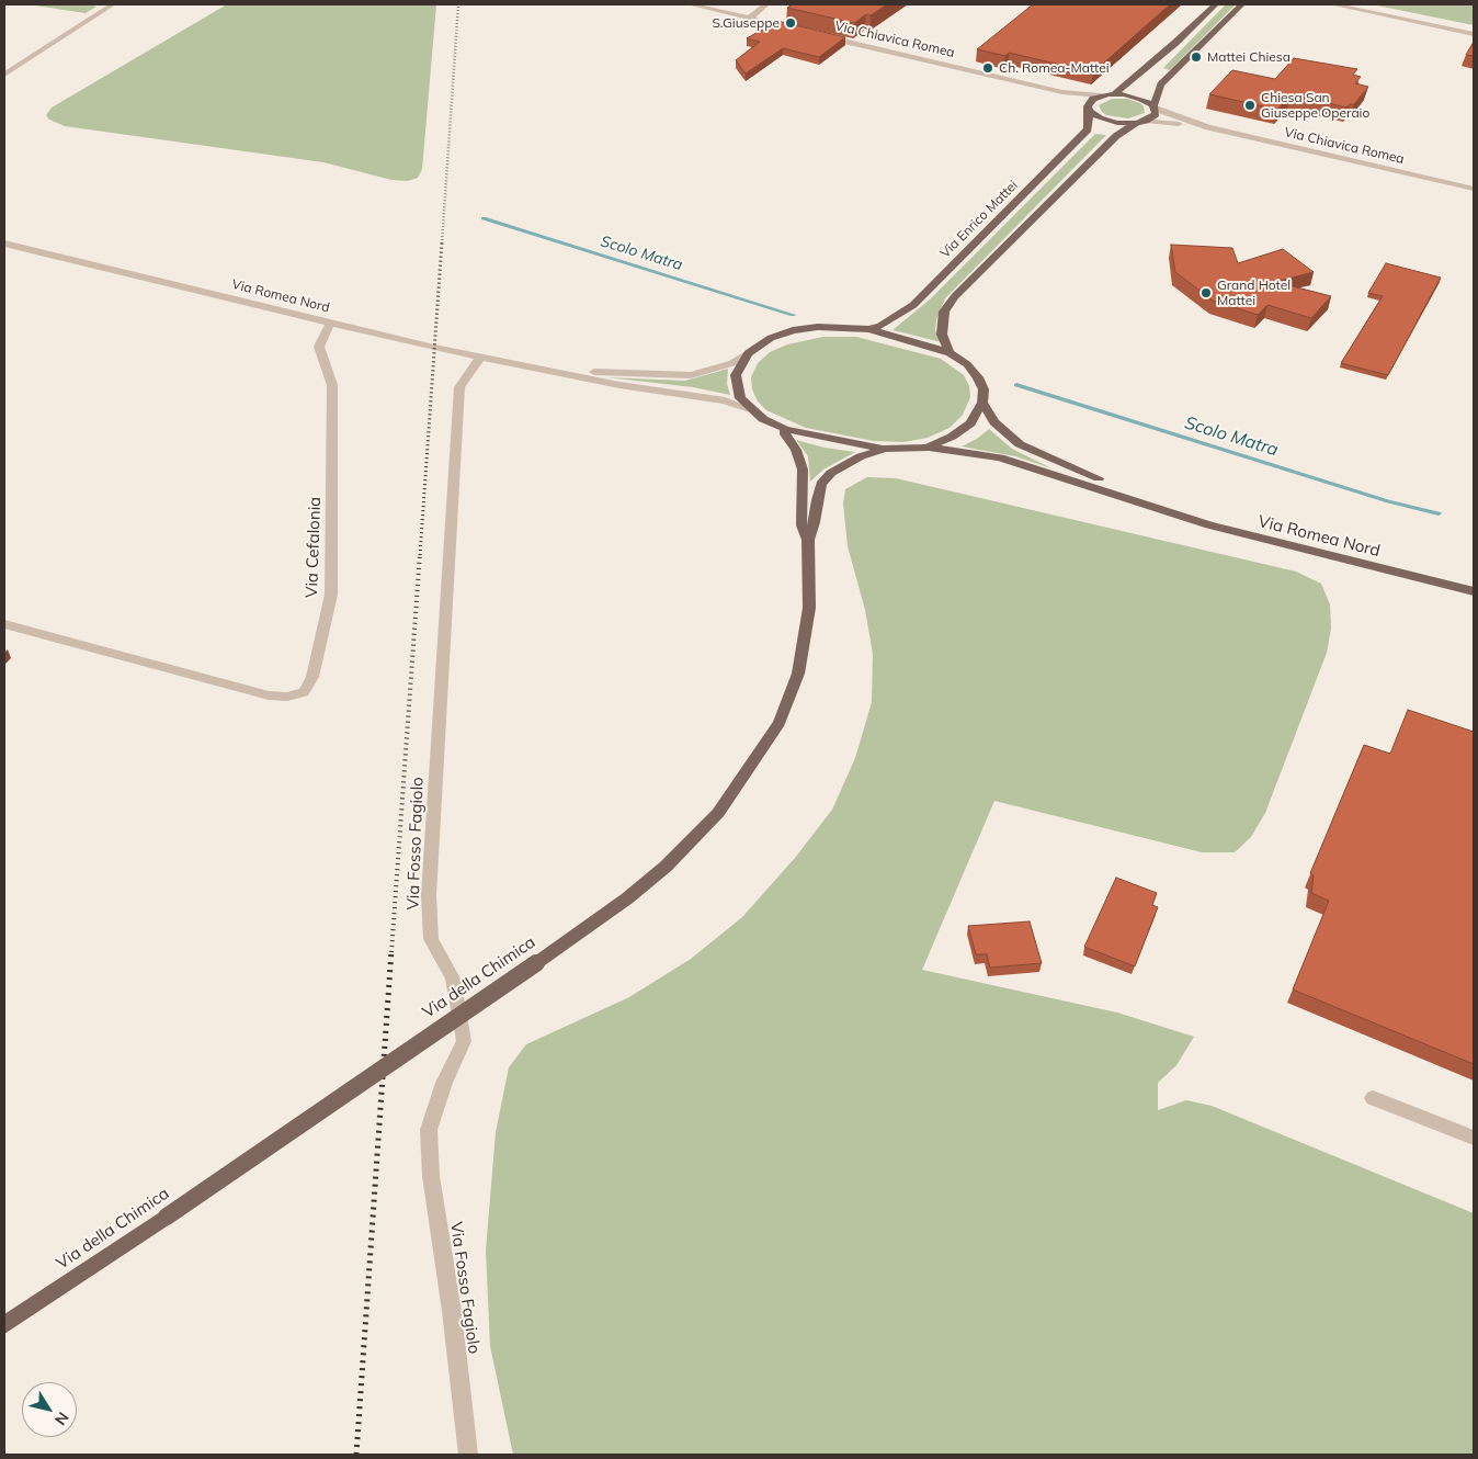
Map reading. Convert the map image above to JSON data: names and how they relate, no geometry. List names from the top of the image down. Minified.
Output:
{"streets":{"main road":["Via Enrico Mattei","Via Romea Nord","Via della Chimica"],"street":["Via Chiavica Romea","Via Cefalonia","Via Fosso Fagiolo"]},"crossings":[["Via Chiavica Romea","Via Enrico Mattei"],["Via Romea Nord","Via Cefalonia"],["Via Romea Nord","Via Fosso Fagiolo"]],"water":["Scolo Matra"],"places":["S.Giuseppe","Mattei Chiesa","Ch. Romea-Mattei","Chiesa San Giuseppe Operaio","Grand Hotel Mattei"],"north":"bottom right"}
